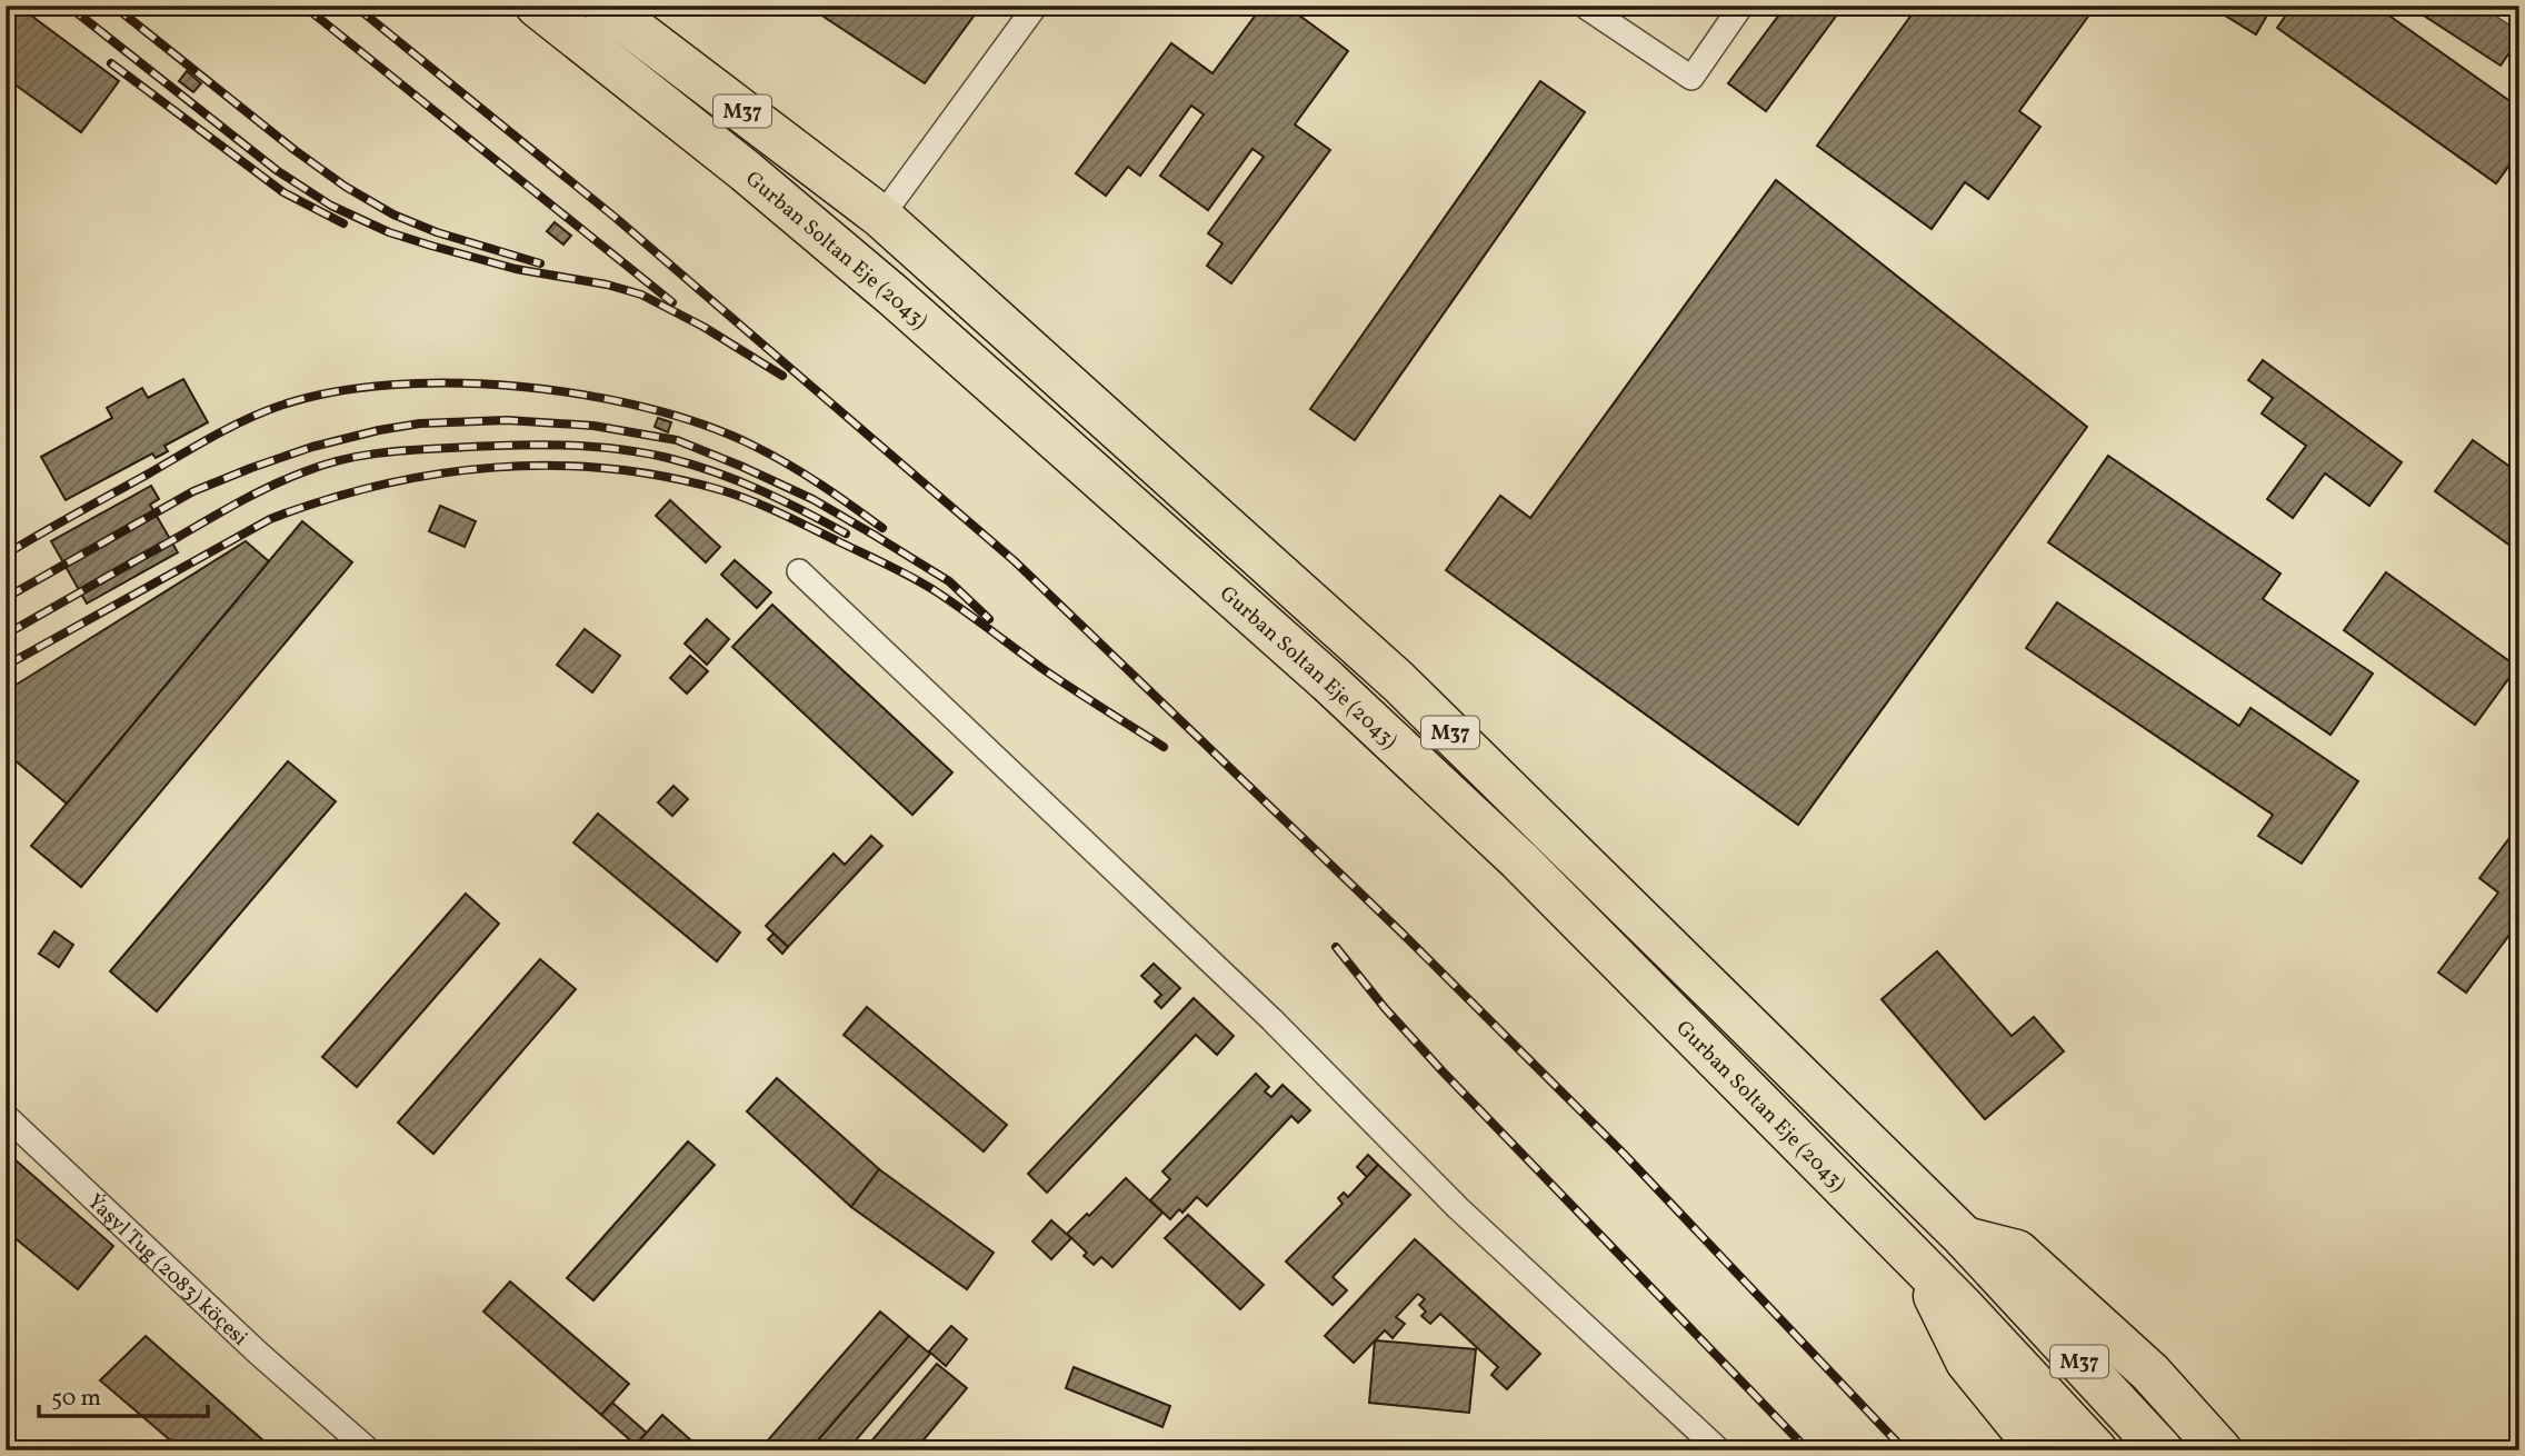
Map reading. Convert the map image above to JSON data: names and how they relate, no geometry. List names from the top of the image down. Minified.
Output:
{"streets":{"highway":["M37","Gurban Soltan Eje (2043)"],"street":["Ýaşyl Tug (2083) köçesi"]},"scale_bar":"50 m"}
